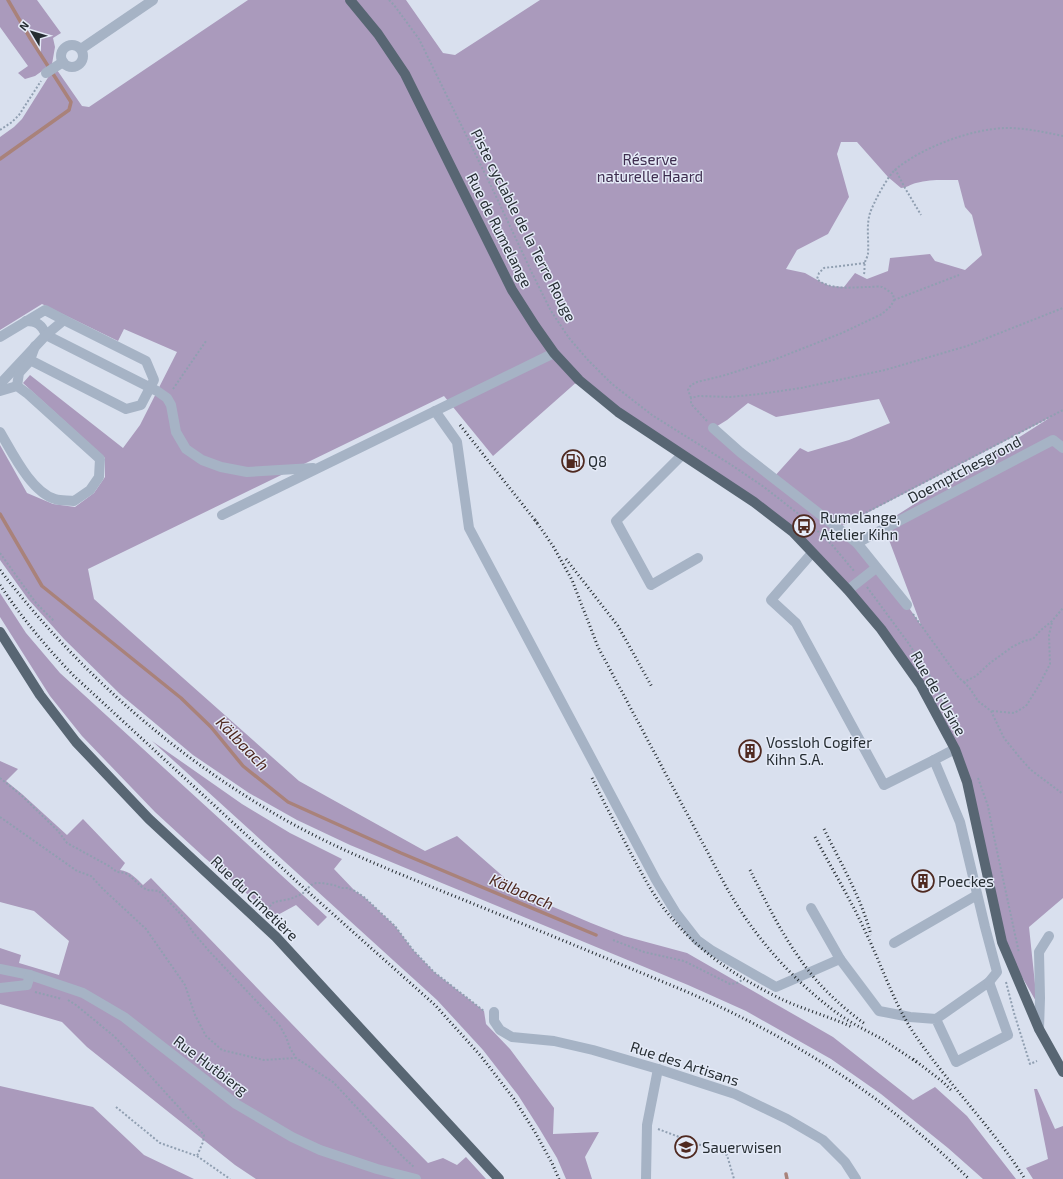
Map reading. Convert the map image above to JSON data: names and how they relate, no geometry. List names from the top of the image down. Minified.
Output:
{"streets":{"main road":["Rue de Rumelange","Rue de l'Usine","Rue du Cimetière"],"street":["Doemptchesgrond","Rue des Artisans","Rue Hutbierg"],"path":["Piste cyclable de la Terre Rouge"]},"crossings":[["Rue de Rumelange","Rue de l'Usine"]],"water":["Kälbaach"],"parks":["Réserve naturelle Haard"],"places":{"fuel station":["Q8"],"bus stop":["Rumelange, Atelier Kihn"],"building":["Vossloh Cogifer Kihn S.A.","Poeckes"],"school or university":["Sauerwisen"]},"north":"top left"}
